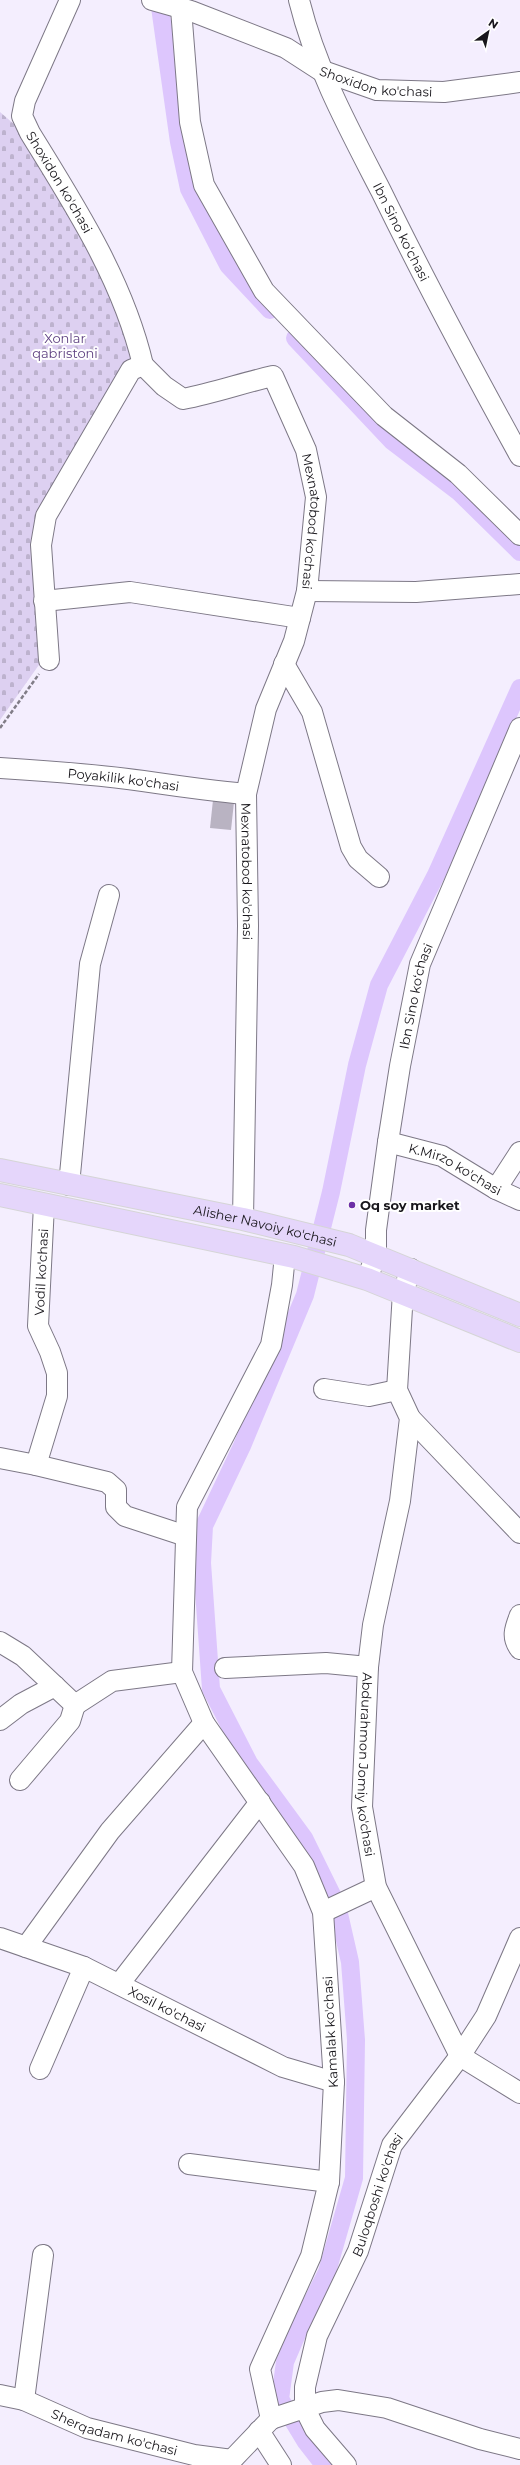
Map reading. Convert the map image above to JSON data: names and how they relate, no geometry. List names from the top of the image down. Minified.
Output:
{"streets":{"main road":["Alisher Navoiy ko'chasi"],"street":["Shoxidon ko'chasi","Ibn Sino ko‘chasi","Mexnatobod ko'chasi","Poyakilik ko'chasi","K.Mirzo ko'chasi","Vodil ko'chasi","Abdurahmon Jomiy ko'chasi","Xosil ko'chasi","Kamalak ko'chasi","Buloqboshi ko'chasi","Sherqadam ko'chasi"]},"crossings":[["Shoxidon ko'chasi","Ibn Sino ko‘chasi"],["Shoxidon ko'chasi","Mexnatobod ko'chasi"],["Ibn Sino ko‘chasi","K.Mirzo ko'chasi"],["Ibn Sino ko‘chasi","Alisher Navoiy ko'chasi"],["Mexnatobod ko'chasi","Poyakilik ko'chasi"],["Mexnatobod ko'chasi","Alisher Navoiy ko'chasi"],["Alisher Navoiy ko'chasi","Vodil ko'chasi"],["Abdurahmon Jomiy ko'chasi","Buloqboshi ko'chasi"],["Xosil ko'chasi","Kamalak ko'chasi"]],"parks":["Xonlar qabristoni"],"places":["Oq soy market"],"north":"top right"}
